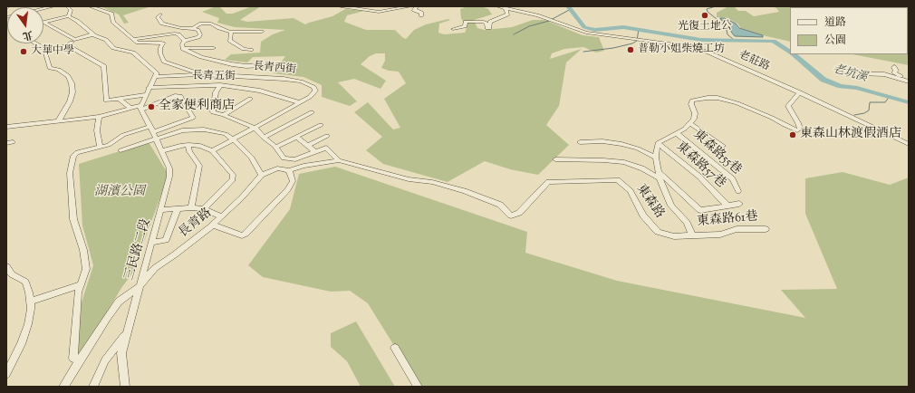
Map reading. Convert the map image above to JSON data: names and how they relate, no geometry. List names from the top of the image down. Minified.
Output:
{"streets":{"street":["老莊路","長青西街","長青五街","東森路55巷","東森路57巷","東森路","東森路61巷","長青路","三民路二段"]},"crossings":[["長青西街","長青五街"],["東森路57巷","東森路"],["東森路","東森路61巷"],["東森路","長青路"],["長青路","三民路二段"]],"water":["老坑溪"],"parks":["湖濱公園"],"places":["光復土地公","普勒小姐柴燒工坊","大華中學","全家便利商店","東森山林渡假酒店"],"legend":["道路","公園"],"north":"bottom"}
